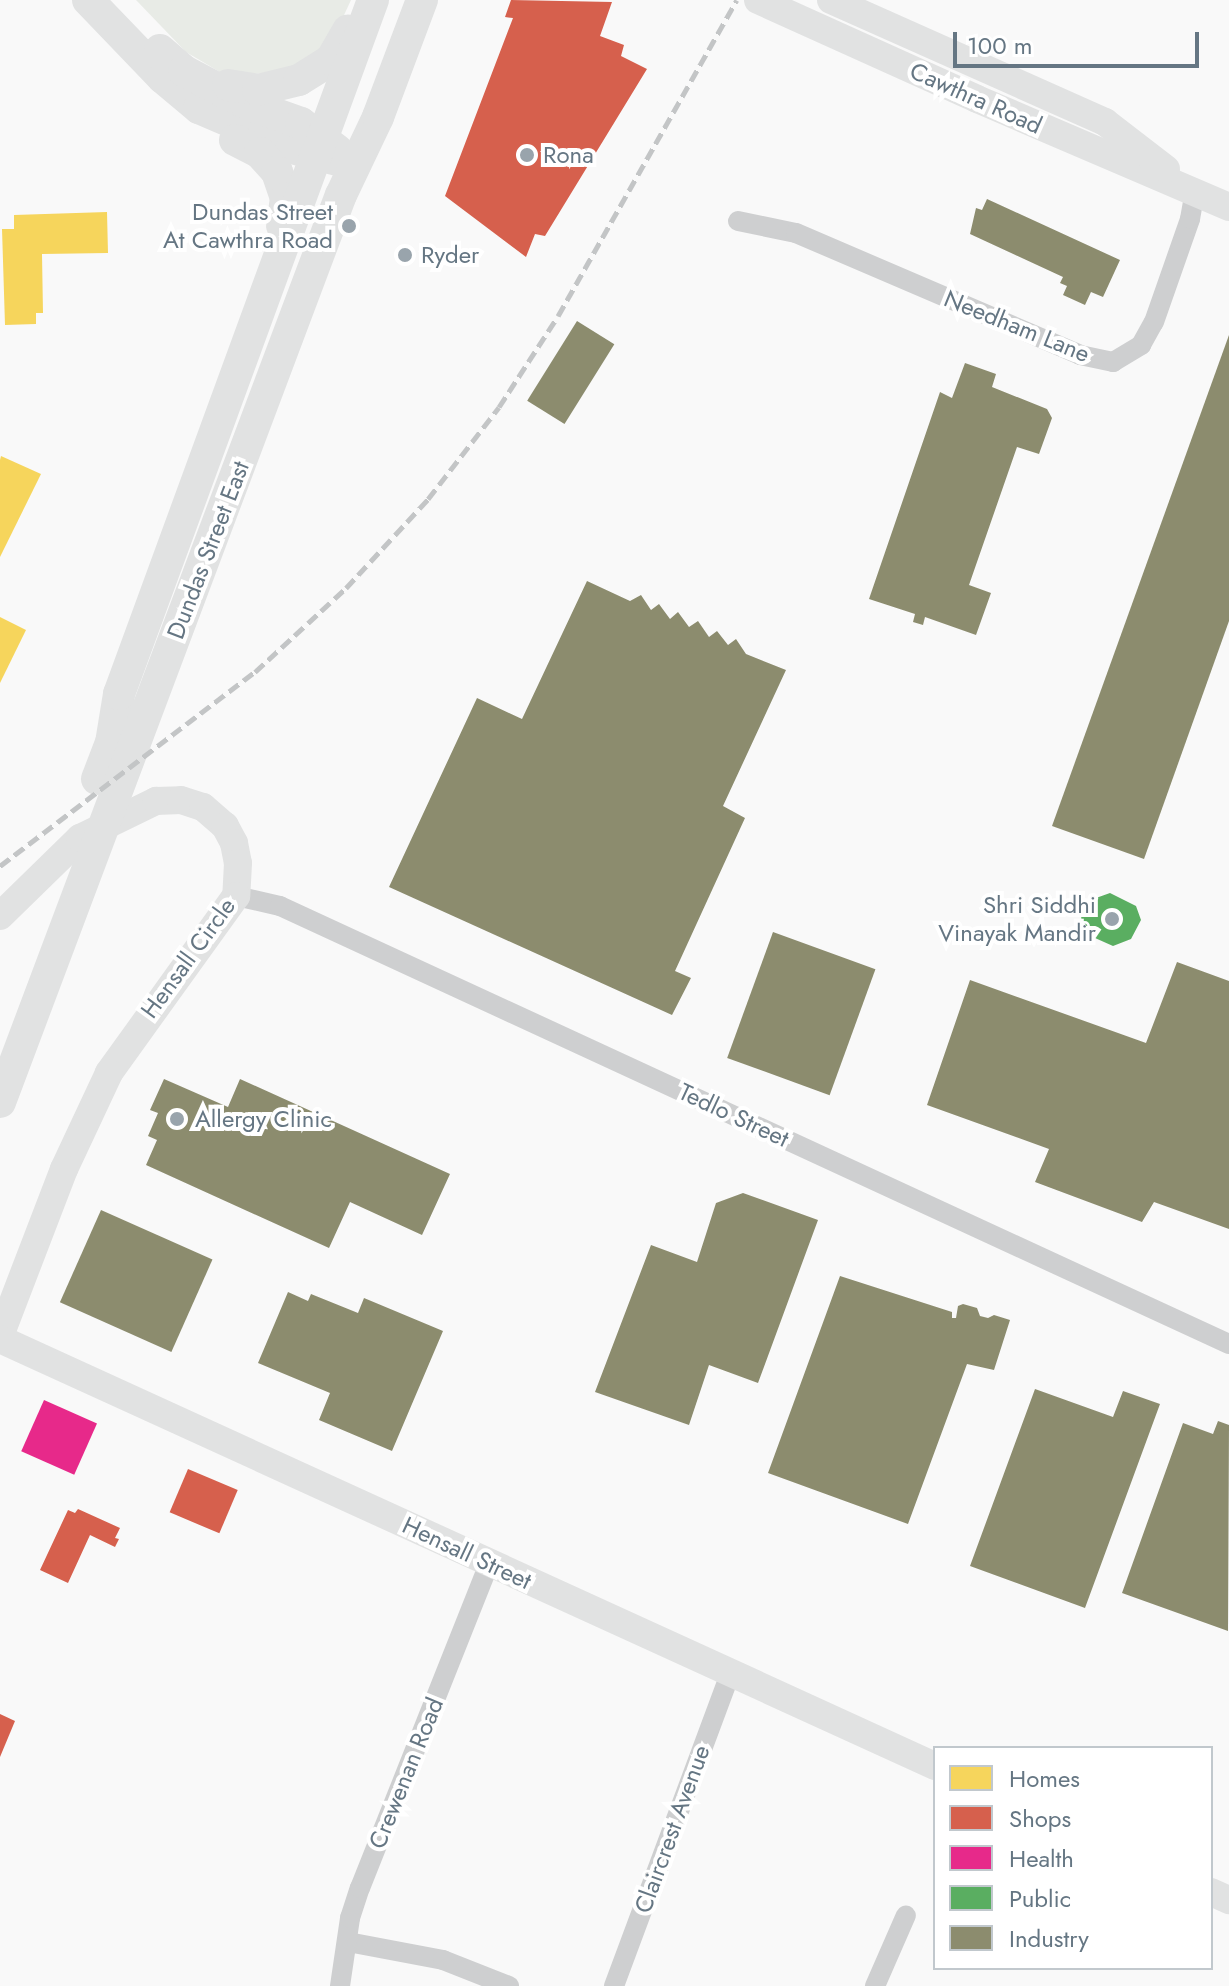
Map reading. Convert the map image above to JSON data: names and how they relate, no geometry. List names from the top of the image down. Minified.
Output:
{"streets":{"main road":["Dundas Street East"],"street":["Cawthra Road","Needham Lane","Hensall Circle","Tedlo Street","Hensall Street","Crewenan Road","Claircrest Avenue"]},"crossings":[["Cawthra Road","Needham Lane"],["Hensall Circle","Tedlo Street"],["Hensall Circle","Hensall Street"],["Hensall Street","Crewenan Road"],["Hensall Street","Claircrest Avenue"]],"places":["Rona","Dundas Street At Cawthra Road","Ryder","Shri Siddhi Vinayak Mandir","Allergy Clinic"],"legend":["Homes","Shops","Health","Public","Industry"],"scale_bar":"100 m"}
